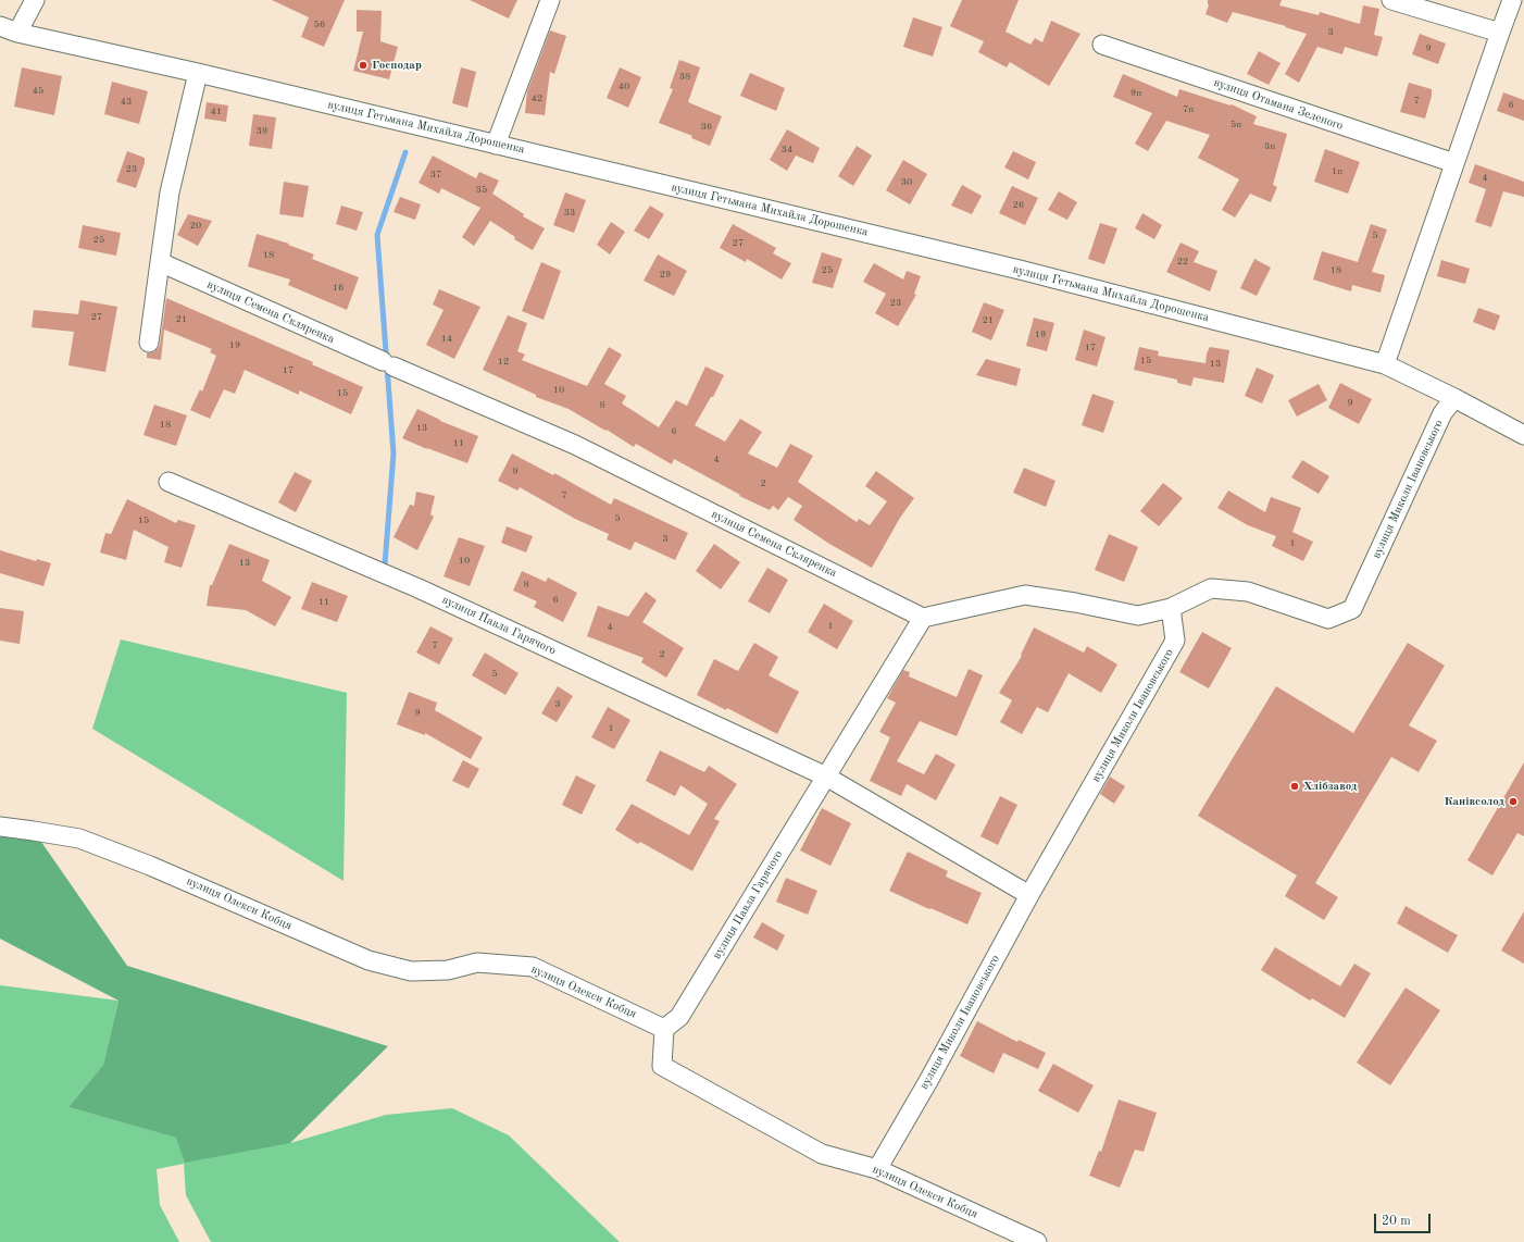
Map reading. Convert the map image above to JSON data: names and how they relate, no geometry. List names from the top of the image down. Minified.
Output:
{"streets":{"street":["вулиця Отамана Зеленого","вулиця Гетьмана Михайла Дорошенка","вулиця Семена Скляренка","вулиця Миколи Івановського","вулиця Павла Гарячого","вулиця Олекси Кобця"]},"crossings":[["вулиця Гетьмана Михайла Дорошенка","вулиця Миколи Івановського"],["вулиця Семена Скляренка","вулиця Павла Гарячого"],["вулиця Миколи Івановського","вулиця Павла Гарячого"],["вулиця Миколи Івановського","вулиця Олекси Кобця"],["вулиця Павла Гарячого","вулиця Олекси Кобця"]],"places":["Господар","Хлібзавод","Канівсолод"],"house_numbers":["56","3","9","38","40","45","9п","42","7","43","6","7п","41","5п","36","39","3п","34","23","1п","37","4","30","35","26","33","20","5","25","27","18","22","25","18","29","16","23","27","21","21","19","14","19","17","15","12","13","17","10","15","9","8","18","13","6","11","4","9","2","7","5","15","3","1","10","13","8","6","11","1","4","7","2","5","3","9","1"],"scale_bar":"20 m"}
